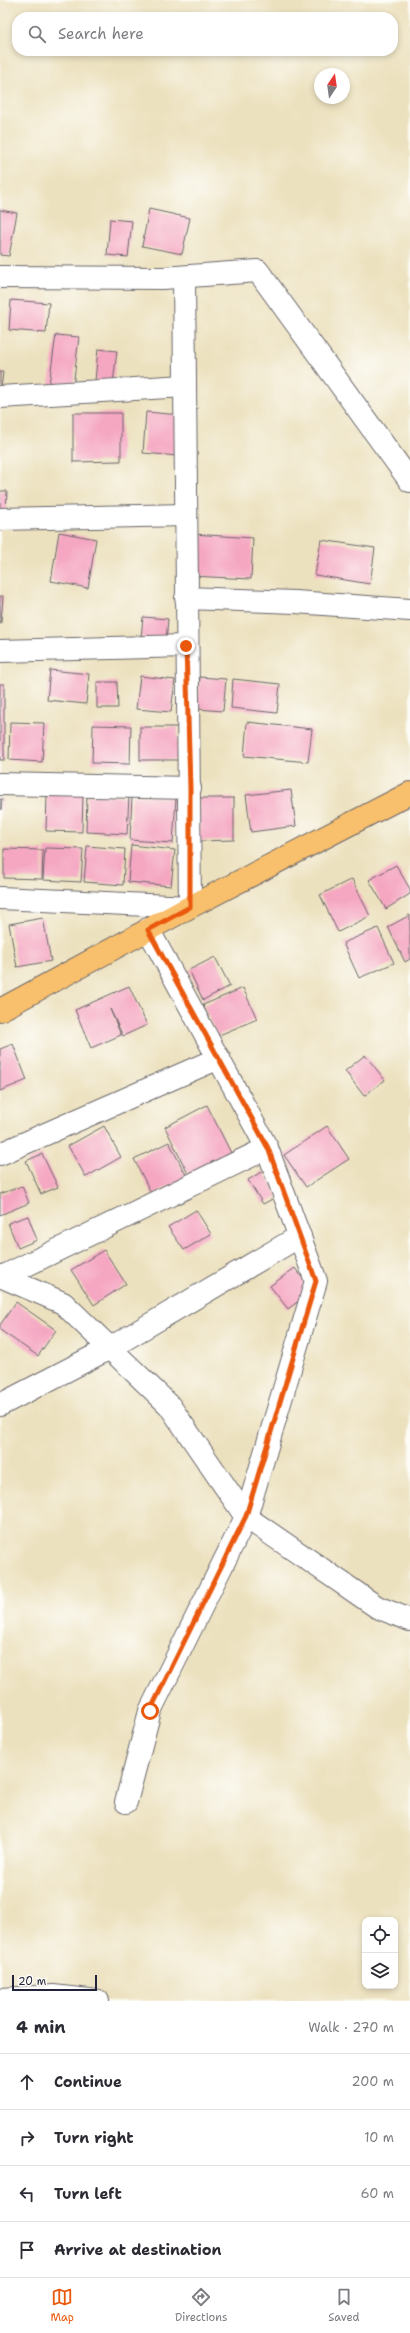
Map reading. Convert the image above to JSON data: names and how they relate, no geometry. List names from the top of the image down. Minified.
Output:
{"scale_bar":"20 m","north":"top","page":{"search":"Search here","scale":"20 m","heading":["4 min","Walk · 270 m"],"list":[["Continue","200 m"],["Turn right","10 m"],["Turn left","60 m"],"Arrive at destination"],"nav":["Map","Directions","Saved"]}}
